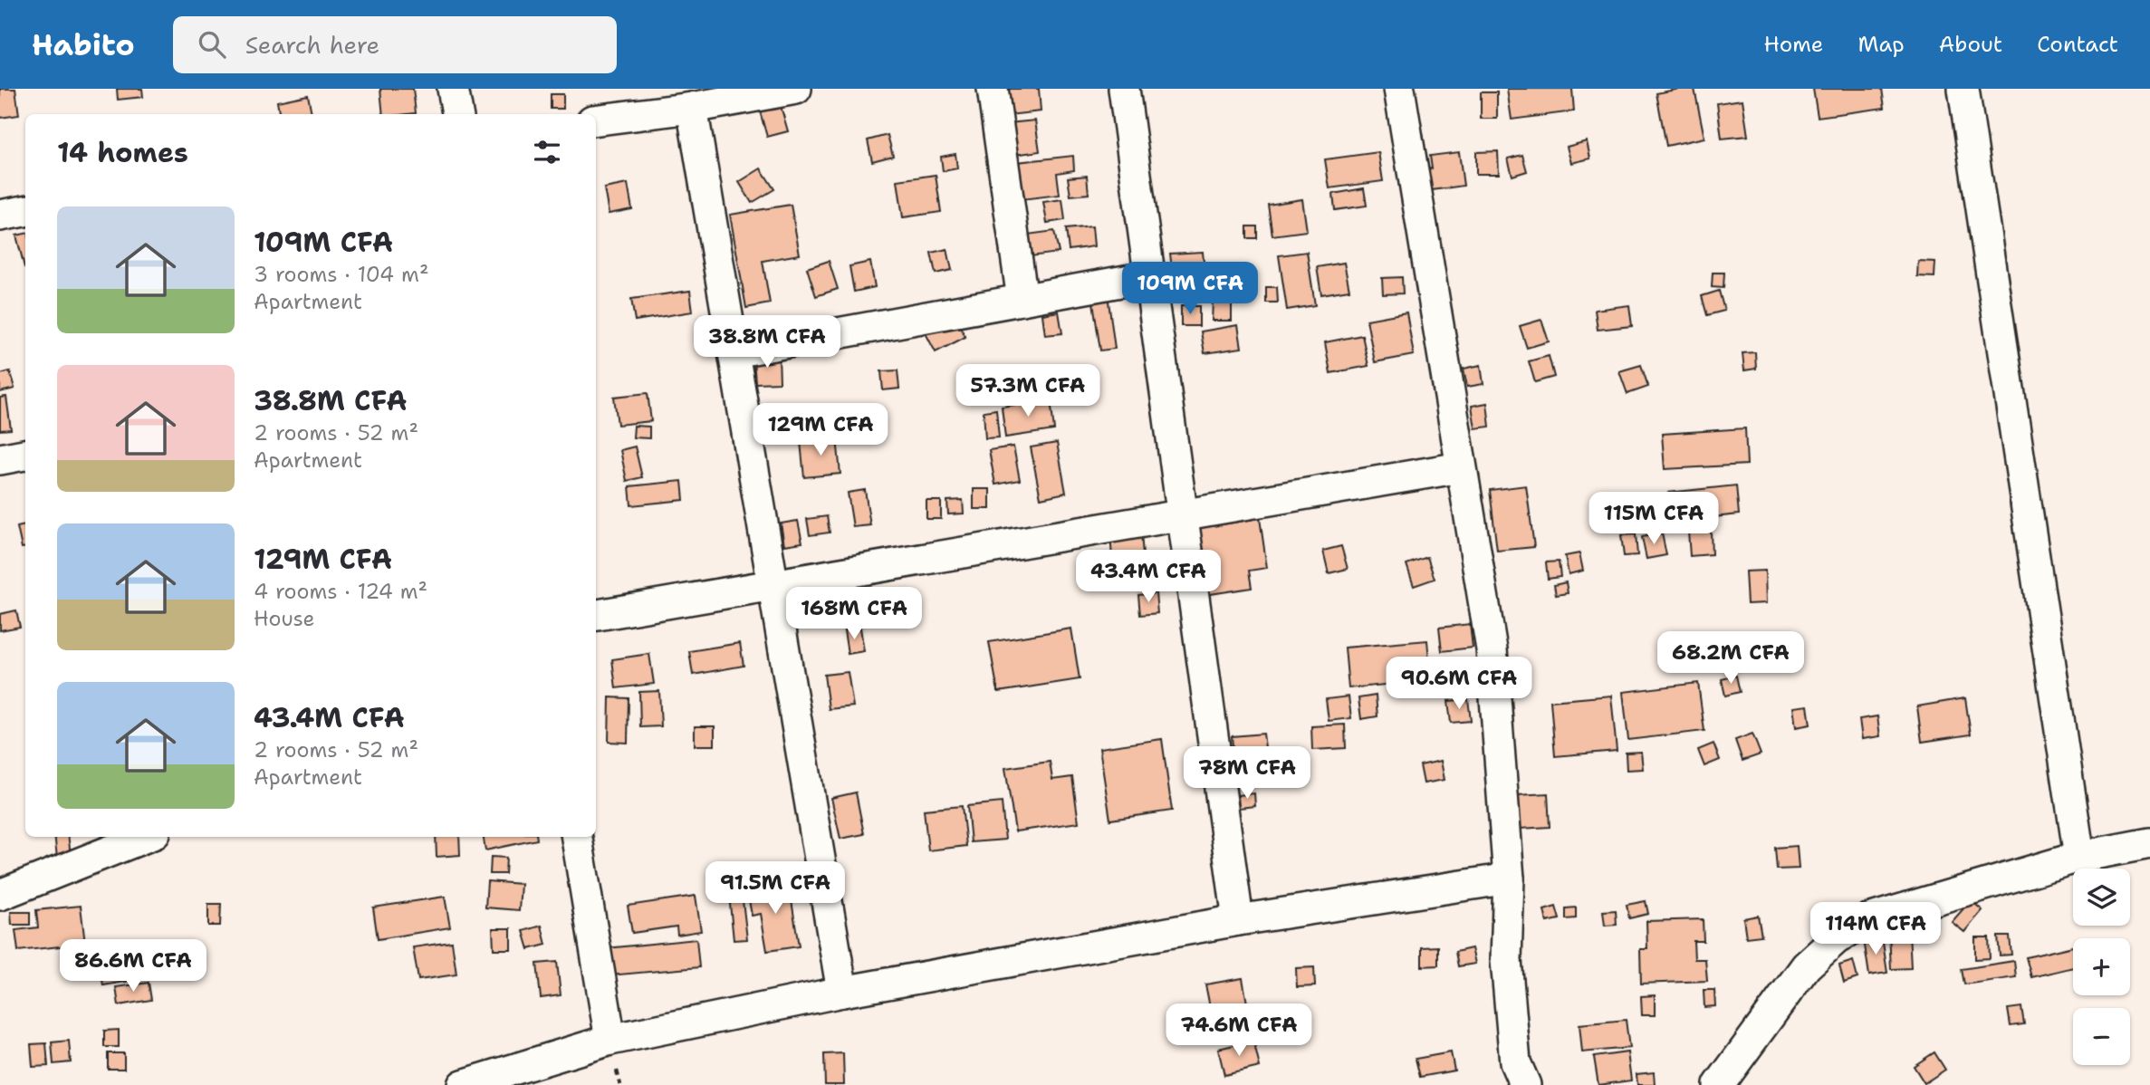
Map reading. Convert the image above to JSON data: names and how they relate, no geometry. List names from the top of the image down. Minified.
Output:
{"page":{"header":"Habito","search":"Search here","nav":["Home","Map","About","Contact"],"heading":"14 homes","list":[{"name":"109M CFA","note":"3 rooms · 104 m² · Apartment"},{"name":"38.8M CFA","note":"2 rooms · 52 m² · Apartment"},{"name":"129M CFA","note":"4 rooms · 124 m² · House"},{"name":"43.4M CFA","note":"2 rooms · 52 m² · Apartment"}],"price":["109M CFA","38.8M CFA","57.3M CFA","129M CFA","115M CFA","43.4M CFA","168M CFA","68.2M CFA","90.6M CFA","78M CFA","91.5M CFA","114M CFA","86.6M CFA","74.6M CFA"],"map_buttons":["+","−"]}}
